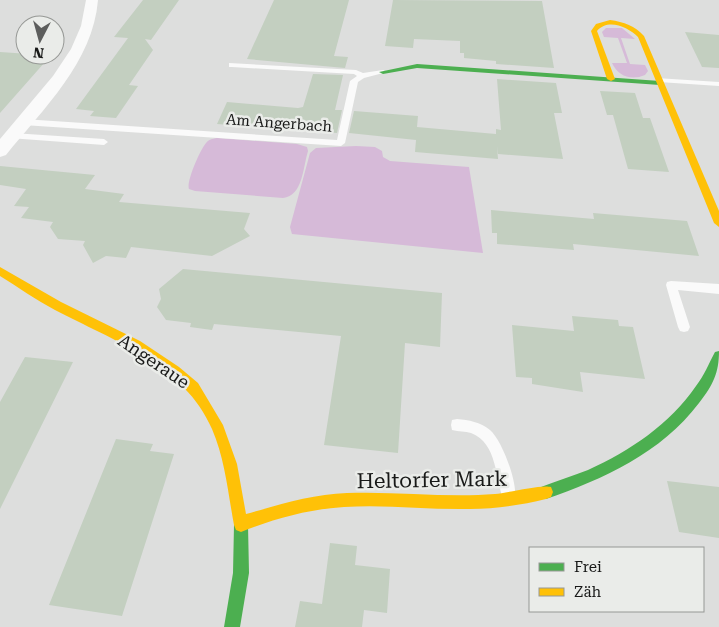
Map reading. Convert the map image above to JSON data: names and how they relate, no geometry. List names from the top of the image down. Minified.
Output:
{"streets":{"street":["Angeraue","Heltorfer Mark"],"lane":["Am Angerbach"]},"crossings":[["Angeraue","Heltorfer Mark"]],"legend":["Frei","Zäh"],"north":"bottom"}
